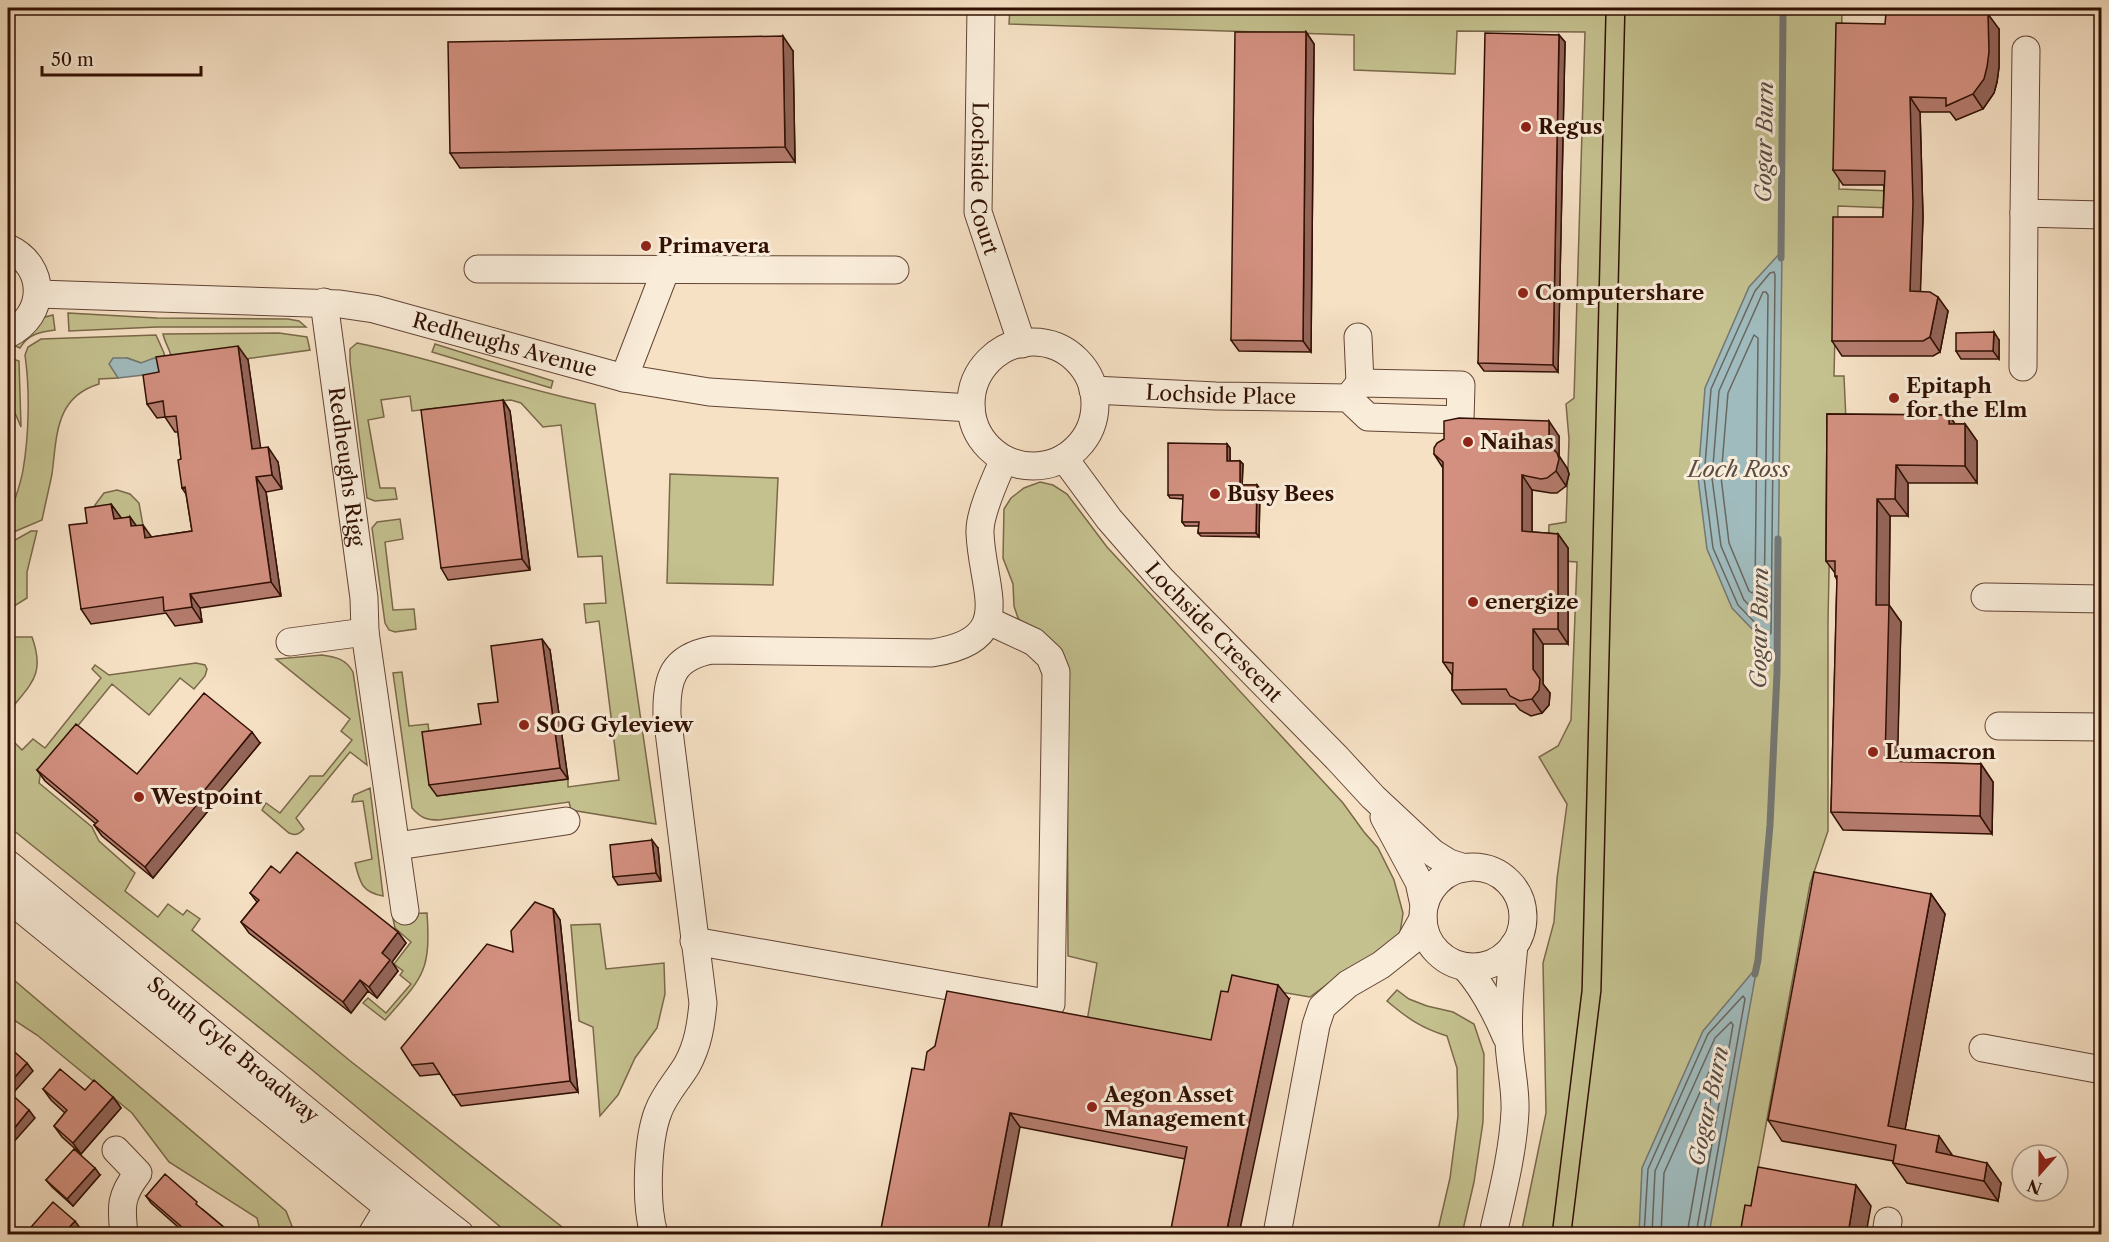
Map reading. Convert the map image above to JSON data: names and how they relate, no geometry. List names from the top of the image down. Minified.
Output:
{"streets":{"street":["Lochside Court","Redheughs Avenue","Lochside Place","Redheughs Rigg","Lochside Crescent","South Gyle Broadway"]},"crossings":[["Lochside Court","Redheughs Avenue"],["Lochside Court","Lochside Place"],["Lochside Court","Lochside Crescent"],["Redheughs Avenue","Lochside Place"],["Redheughs Avenue","Redheughs Rigg"],["Redheughs Avenue","Lochside Crescent"],["Lochside Place","Lochside Crescent"]],"water":["Gogar Burn","Loch Ross"],"places":["Regus","Primavera","Computershare","Epitaph for the Elm","Naihas","Busy Bees","energize","SOG Gyleview","Lumacron","Westpoint","Aegon Asset Management"],"scale_bar":"50 m","north":"bottom"}
